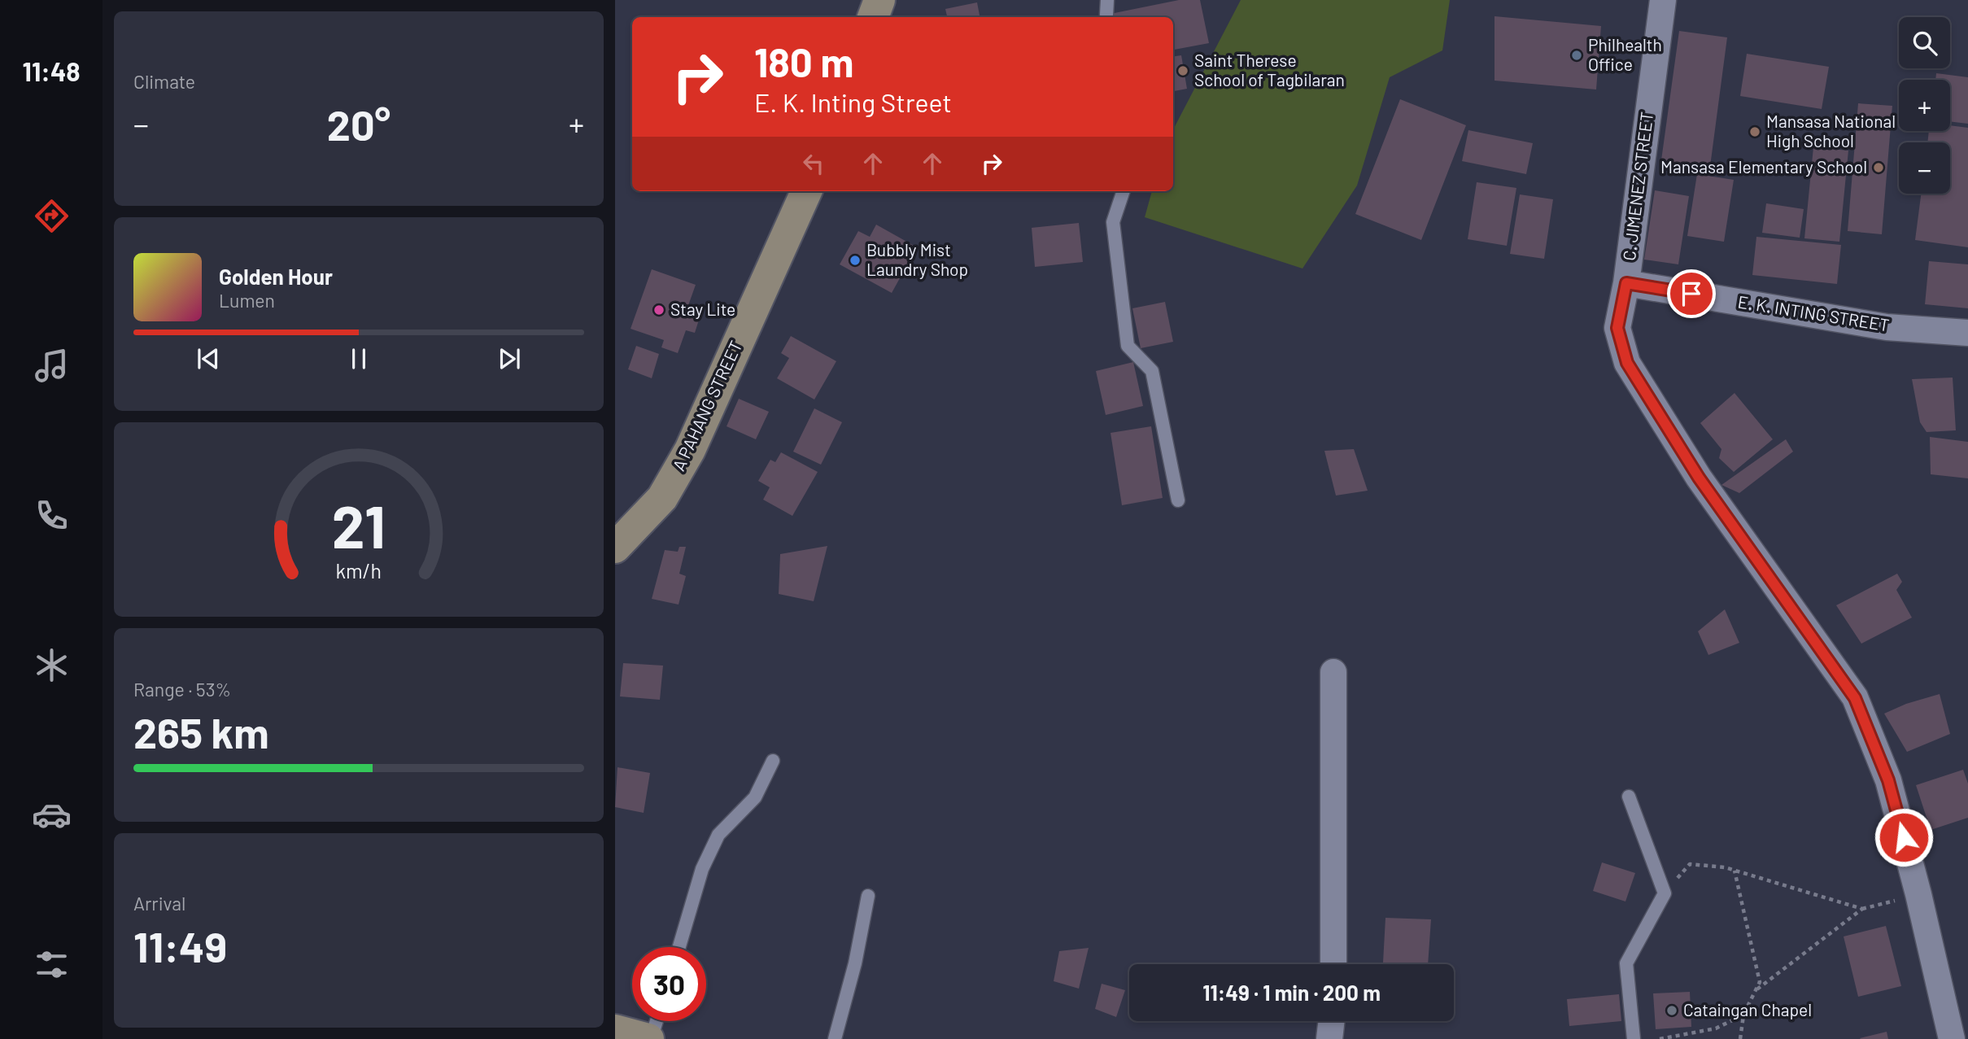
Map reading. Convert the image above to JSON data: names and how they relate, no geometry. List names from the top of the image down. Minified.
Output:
{"streets":{"street":["C. JIMENEZ STREET","E. K. INTING STREET","A PAHANG STREET"]},"crossings":[["C. JIMENEZ STREET","E. K. INTING STREET"]],"places":["Philhealth Office","Saint Therese School of Tagbilaran","Mansasa National High School","Mansasa Elementary School","Bubbly Mist Laundry Shop","Stay Lite","Cataingan Chapel"],"page":{"tabs":"11:48","tile":["Climate",["Range · 53%","265 km"],["Arrival","11:49"]],"map_buttons":["+","−"],"turn":["180 m","E. K. Inting Street"],"heat":["−","20°","+"],"song":["Golden Hour","Lumen"],"limit":"30","trip":"11:49 · 1 min · 200 m","gauge":["21","km/h"]}}
